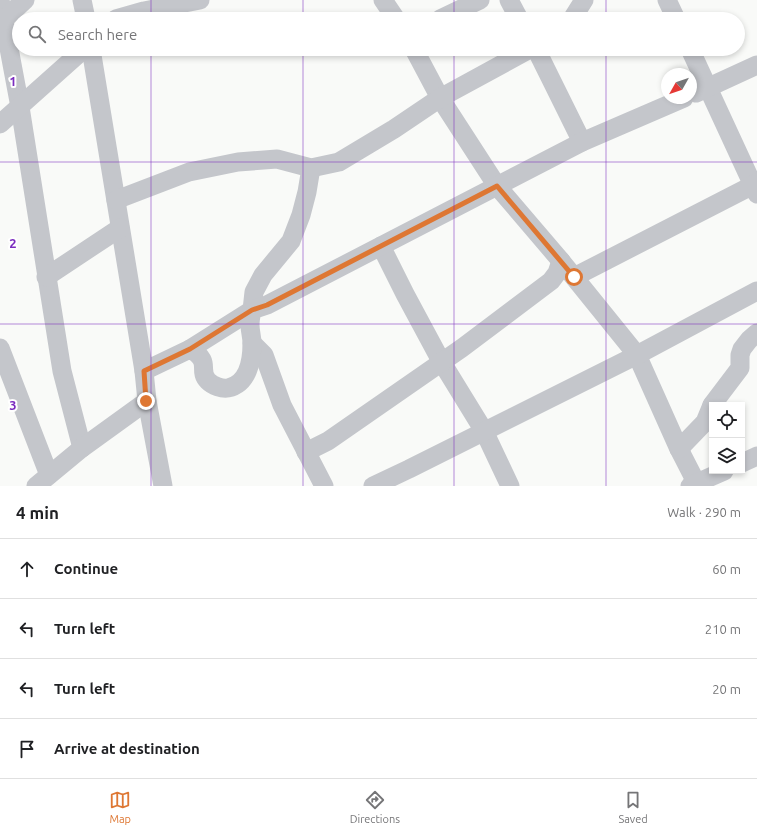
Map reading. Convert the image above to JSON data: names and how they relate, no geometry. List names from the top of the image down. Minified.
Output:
{"north":"bottom left","page":{"search":"Search here","heading":["4 min","Walk · 290 m"],"list":[["Continue","60 m"],["Turn left","210 m"],["Turn left","20 m"],"Arrive at destination"],"nav":["Map","Directions","Saved"]},"grid":{"rows":["1","2","3"]}}
